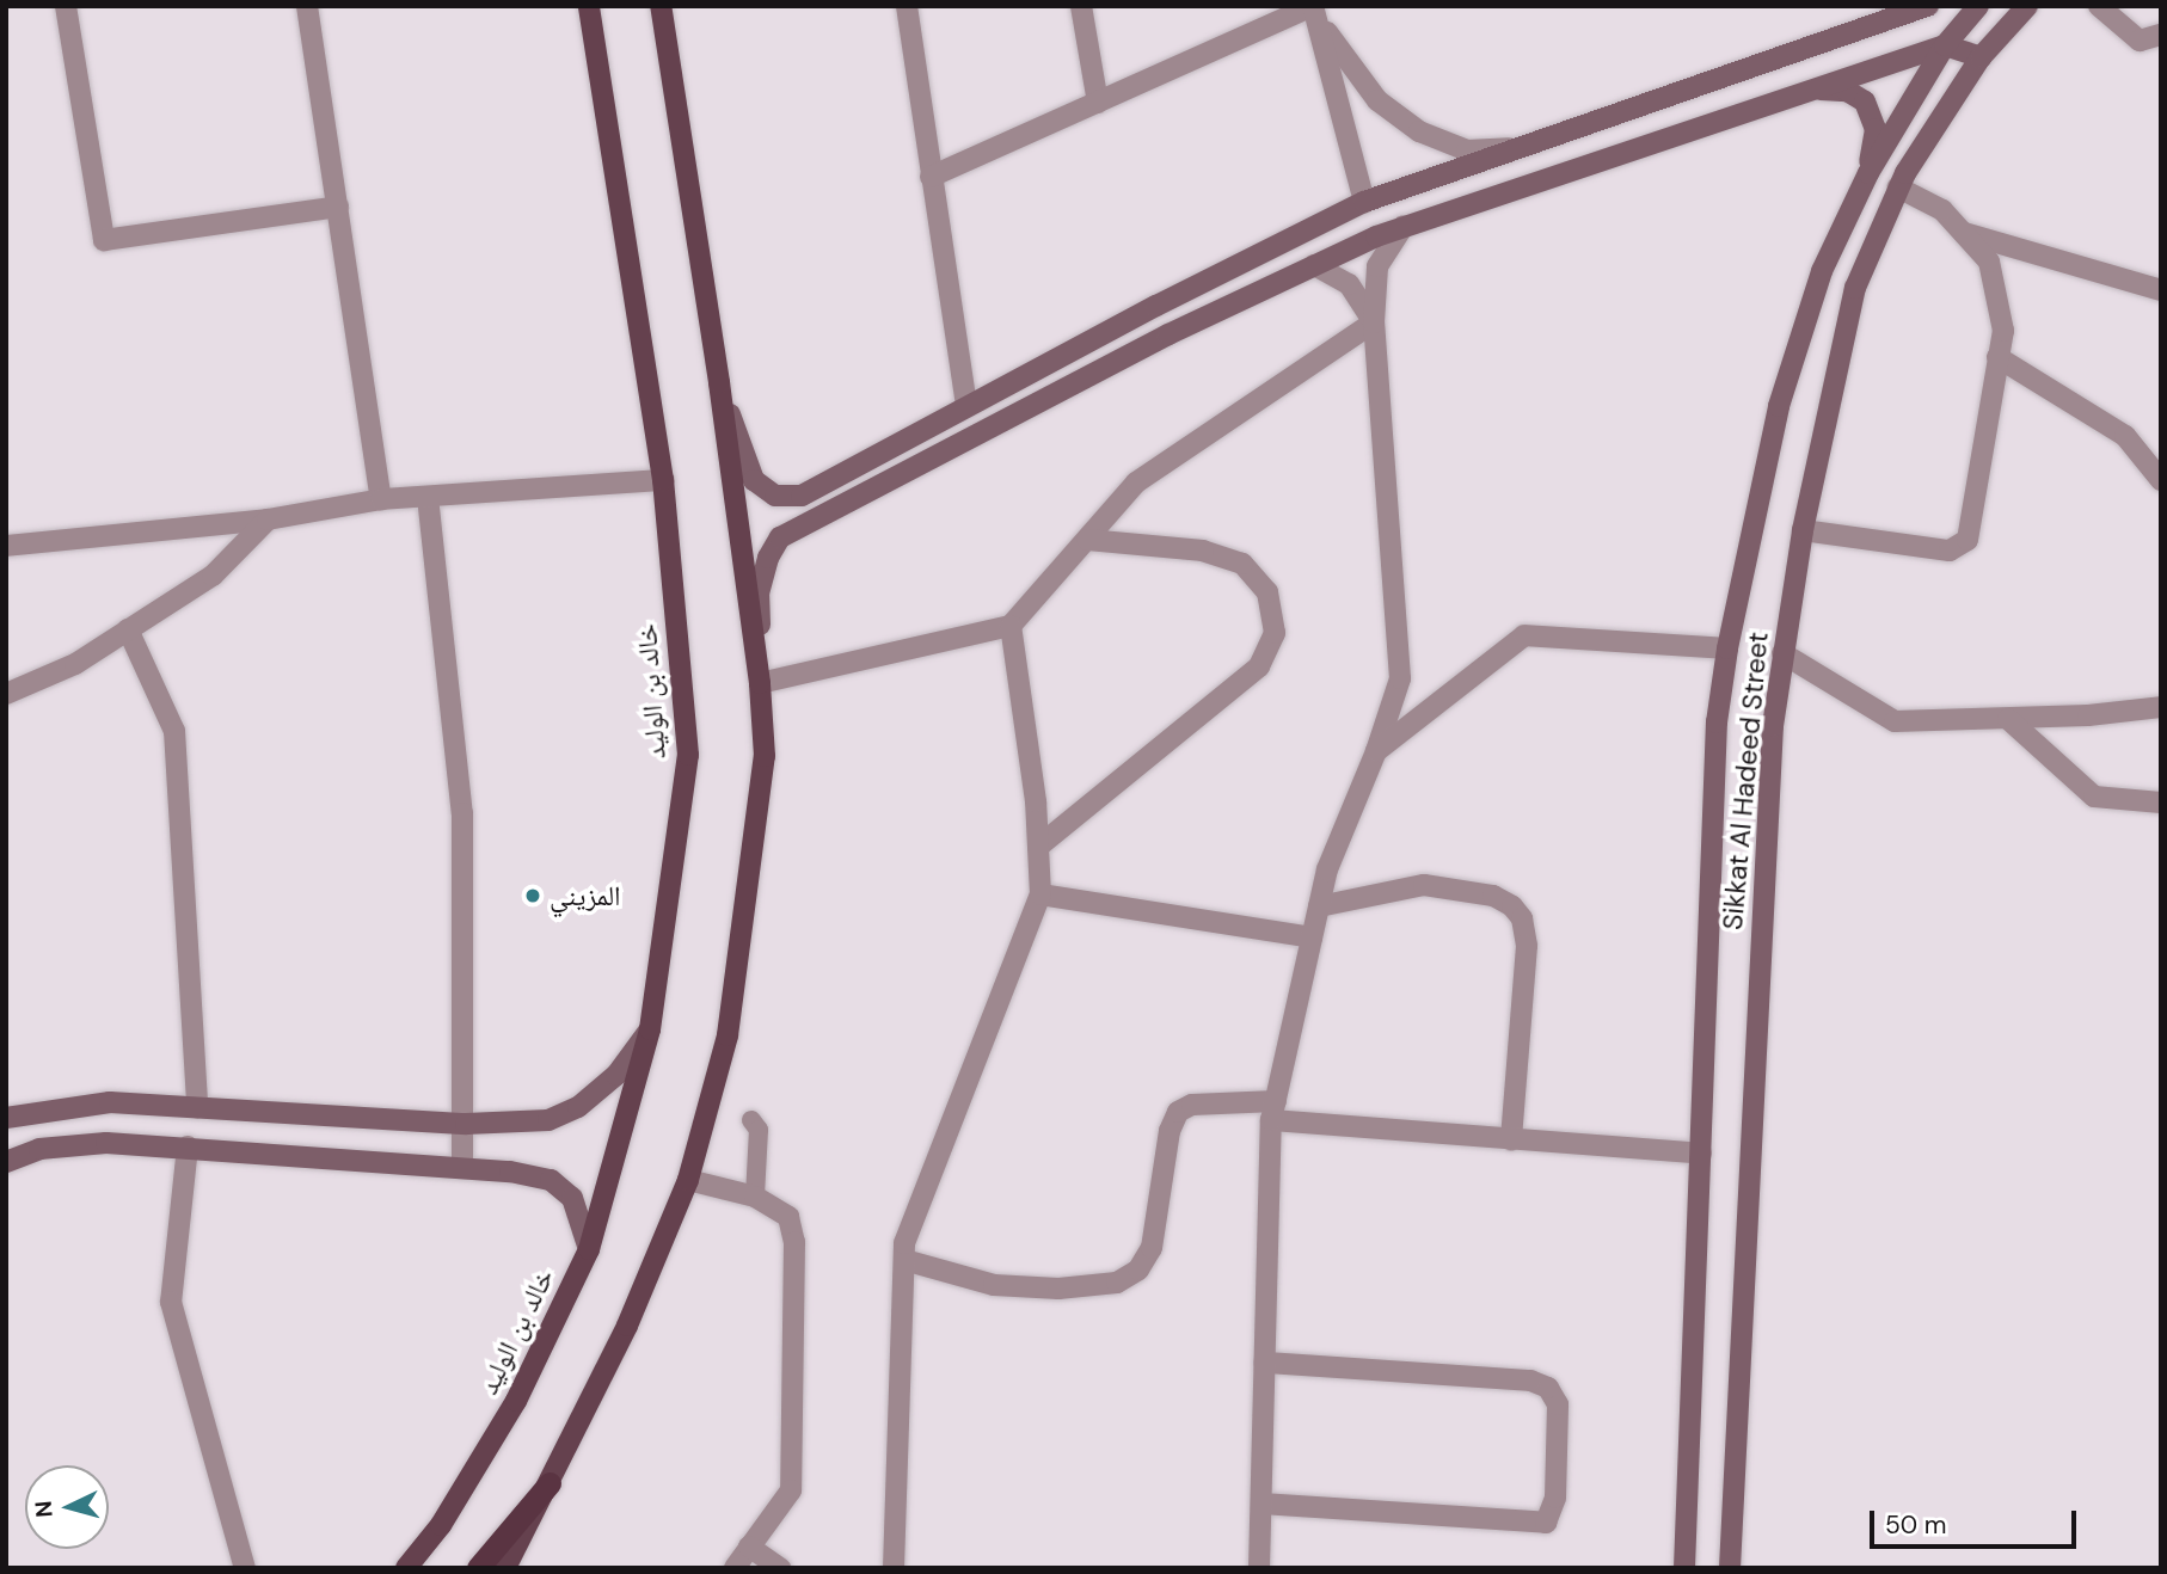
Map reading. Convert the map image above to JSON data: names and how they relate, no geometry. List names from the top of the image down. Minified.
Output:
{"streets":{"main road":["خالد بن الوليد","Sikkat Al Hadeed Street"]},"places":["المزيني"],"scale_bar":"50 m","north":"left"}
